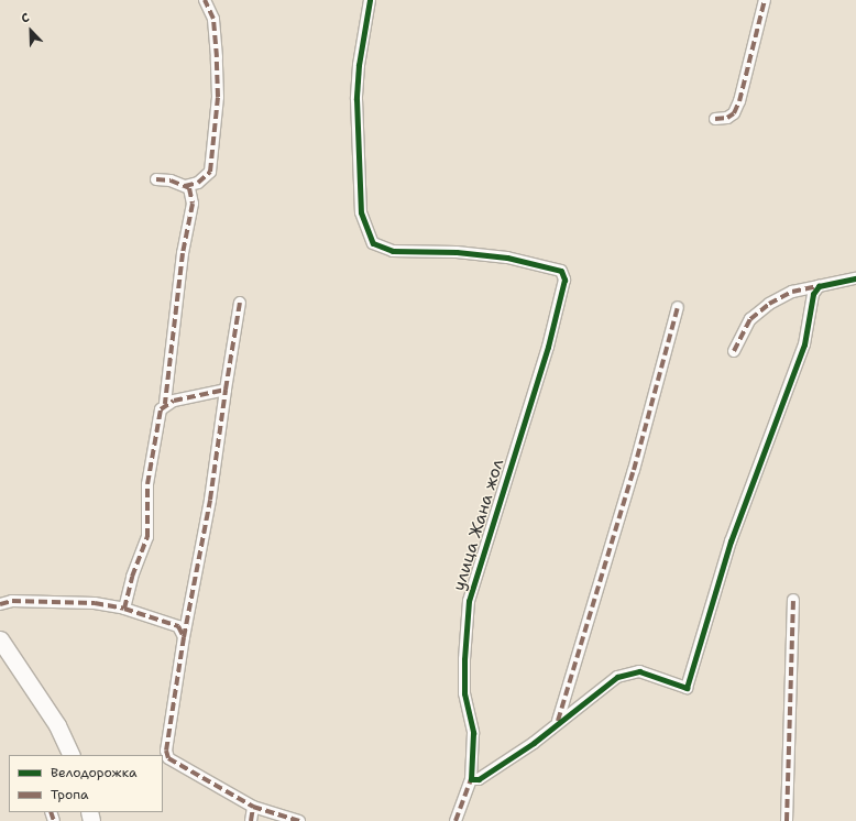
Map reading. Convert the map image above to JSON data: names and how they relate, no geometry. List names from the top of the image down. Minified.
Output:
{"streets":{"street":["улица Жана жол"]},"legend":["Велодорожка","Тропа"],"north":"top left"}
